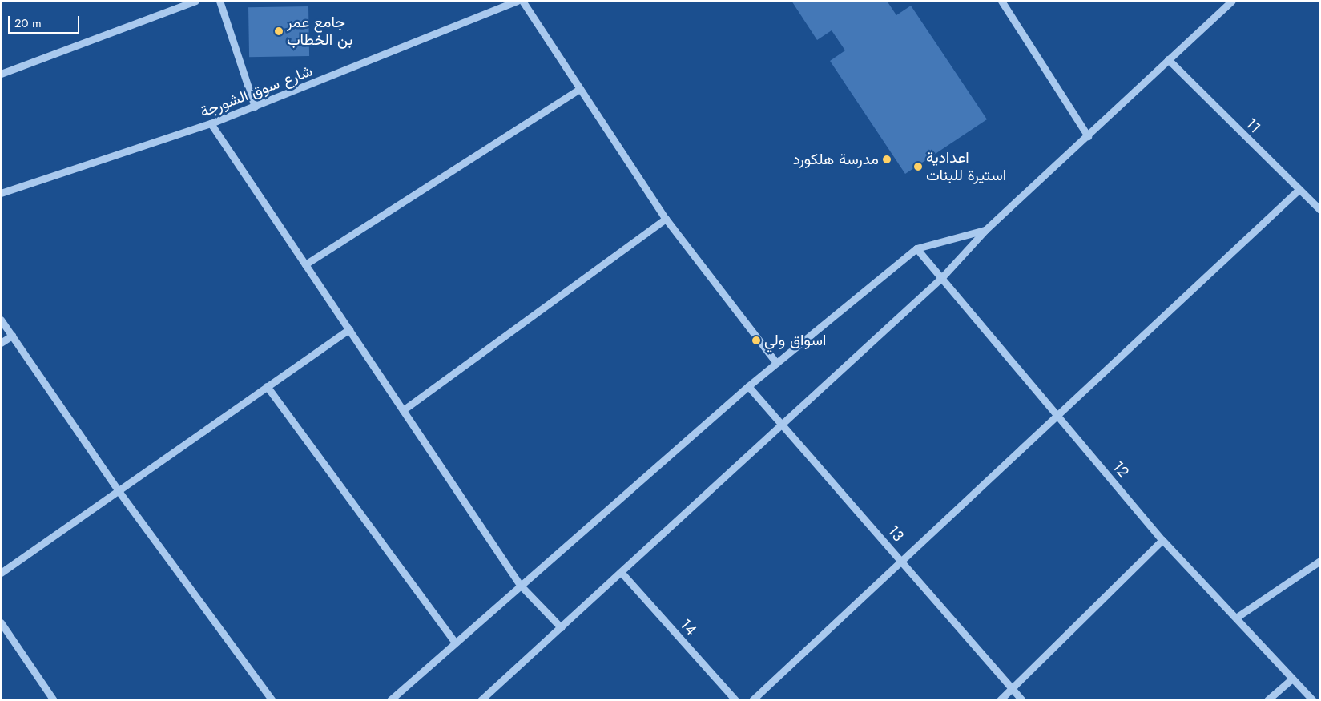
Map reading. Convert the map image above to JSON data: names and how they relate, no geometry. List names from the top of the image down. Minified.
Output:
{"streets":{"street":["شارع سوق الشورجة","11","12","13","14"]},"places":["جامع عمر بن الخطاب","مدرسة هلكورد","اعدادية استيرة للبنات","اسواق ولي"],"scale_bar":"20 m"}
